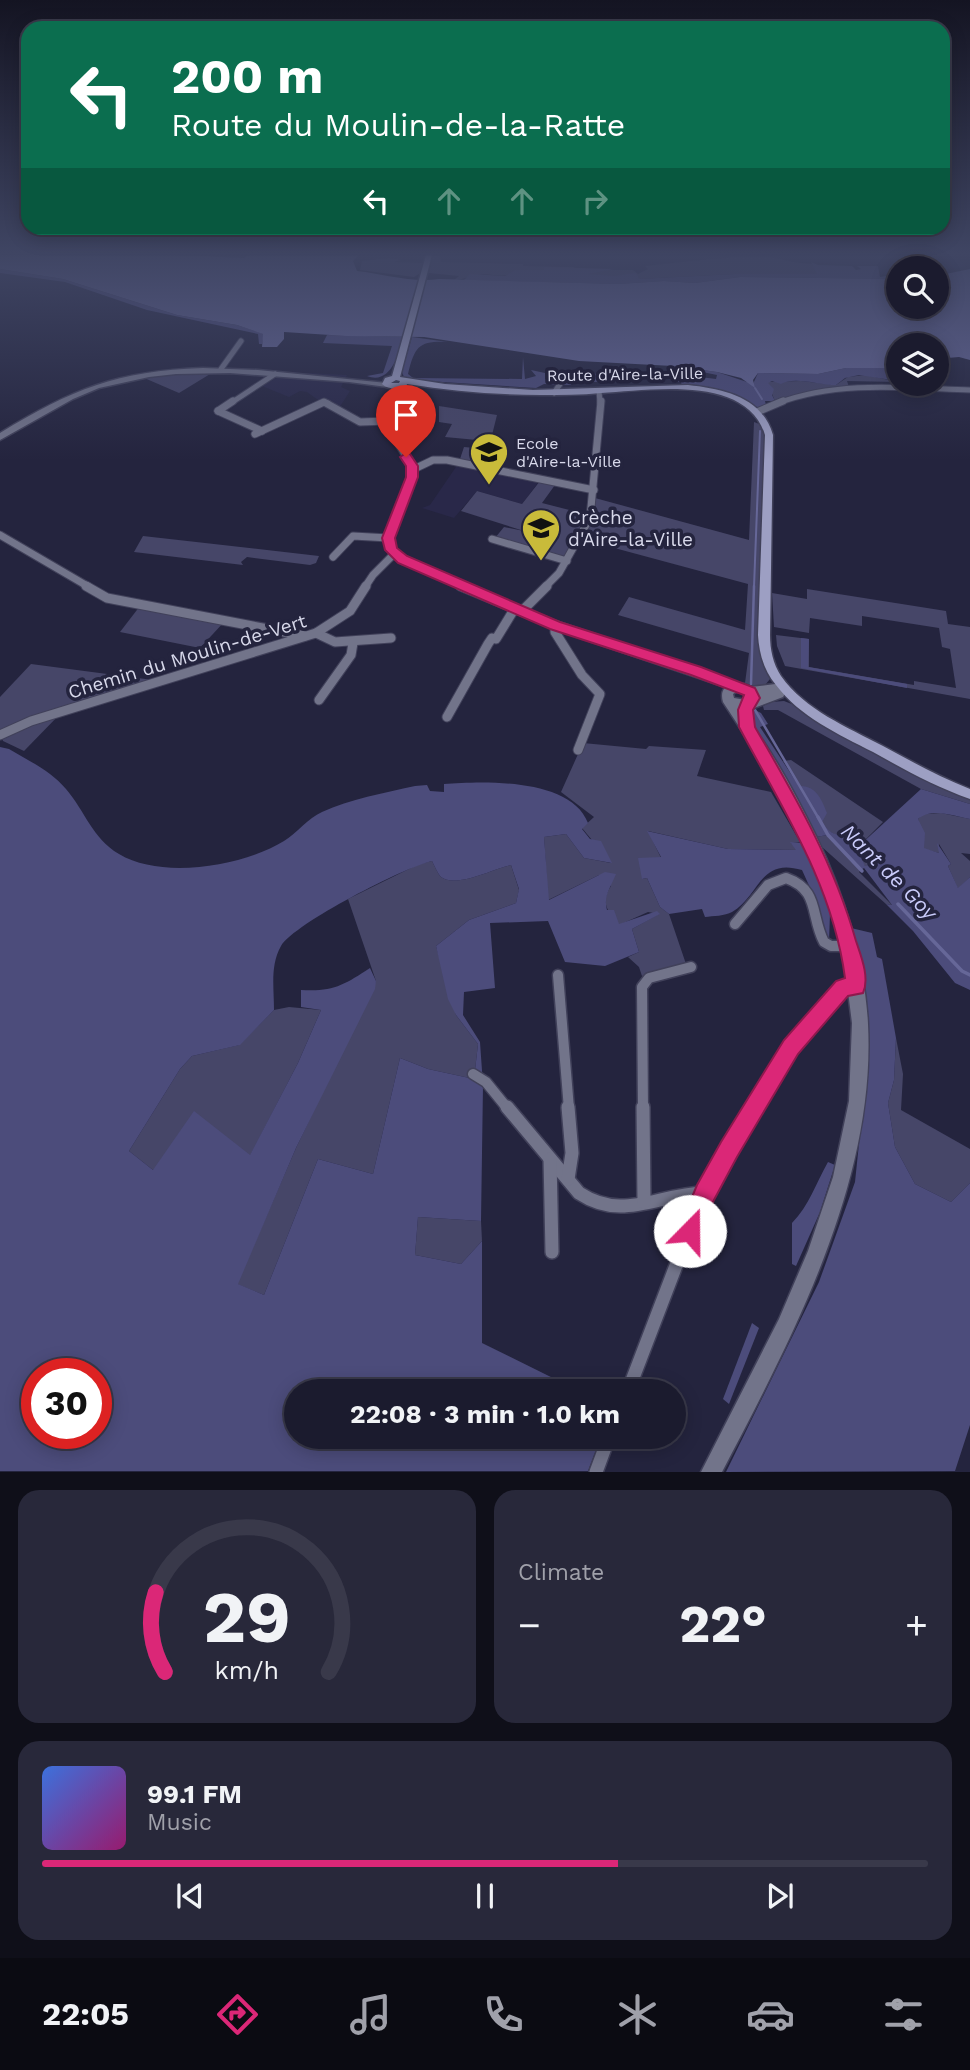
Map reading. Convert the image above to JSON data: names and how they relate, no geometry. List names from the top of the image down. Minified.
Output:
{"streets":{"main road":["Route d'Aire-la-Ville"],"street":["Chemin du Moulin-de-Vert"]},"water":["Nant de Goy"],"places":{"school or university":["Ecole d'Aire-la-Ville","Crèche d'Aire-la-Ville"]},"page":{"turn":["200 m","Route du Moulin-de-la-Ratte"],"limit":"30","trip":"22:08 · 3 min · 1.0 km","tile":"Climate","heat":["−","22°","+"],"song":["99.1 FM","Music"],"tabs":"22:05","gauge":["29","km/h"]}}
